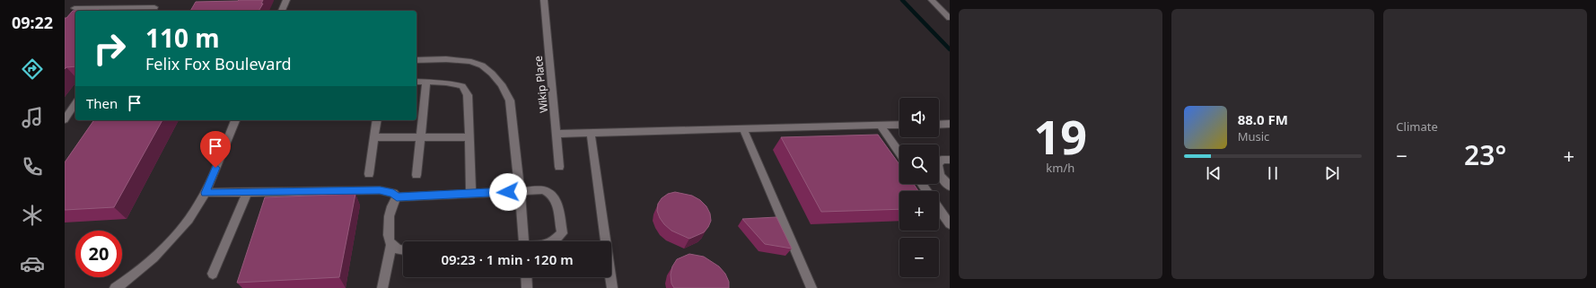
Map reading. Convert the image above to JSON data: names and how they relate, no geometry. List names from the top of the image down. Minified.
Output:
{"streets":{"street":["Wikip Place"]},"page":{"tabs":"09:22","tile":[["19","km/h"],"Climate"],"turn":["110 m","Felix Fox Boulevard"],"then":"Then","map_buttons":["+","−"],"song":["88.0 FM","Music"],"heat":["−","23°","+"],"limit":"20","trip":"09:23 · 1 min · 120 m"}}
